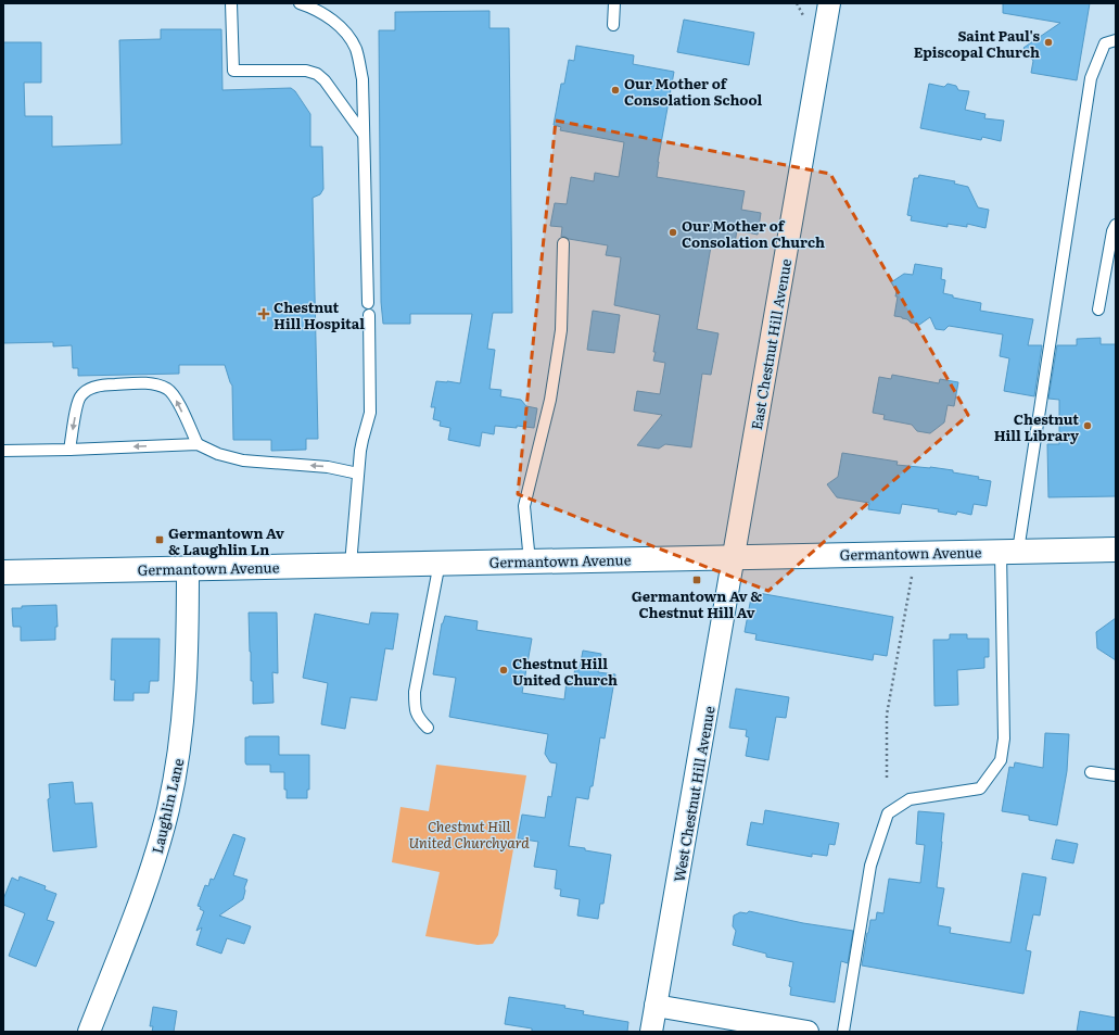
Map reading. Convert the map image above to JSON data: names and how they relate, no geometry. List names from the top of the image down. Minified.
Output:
{"streets":{"main road":["Germantown Avenue"],"street":["East Chestnut Hill Avenue","West Chestnut Hill Avenue","Laughlin Lane"]},"crossings":[["East Chestnut Hill Avenue","Germantown Avenue"],["East Chestnut Hill Avenue","West Chestnut Hill Avenue"],["Germantown Avenue","West Chestnut Hill Avenue"],["Germantown Avenue","Laughlin Lane"]],"parks":["Chestnut Hill United Churchyard"],"places":{"other":["Saint Paul's Episcopal Church","Our Mother of Consolation School","Our Mother of Consolation Church","Chestnut Hill Library","Chestnut Hill United Church"],"health":["Chestnut Hill Hospital"],"transit":["Germantown Av & Laughlin Ln","Germantown Av & Chestnut Hill Av"]}}
